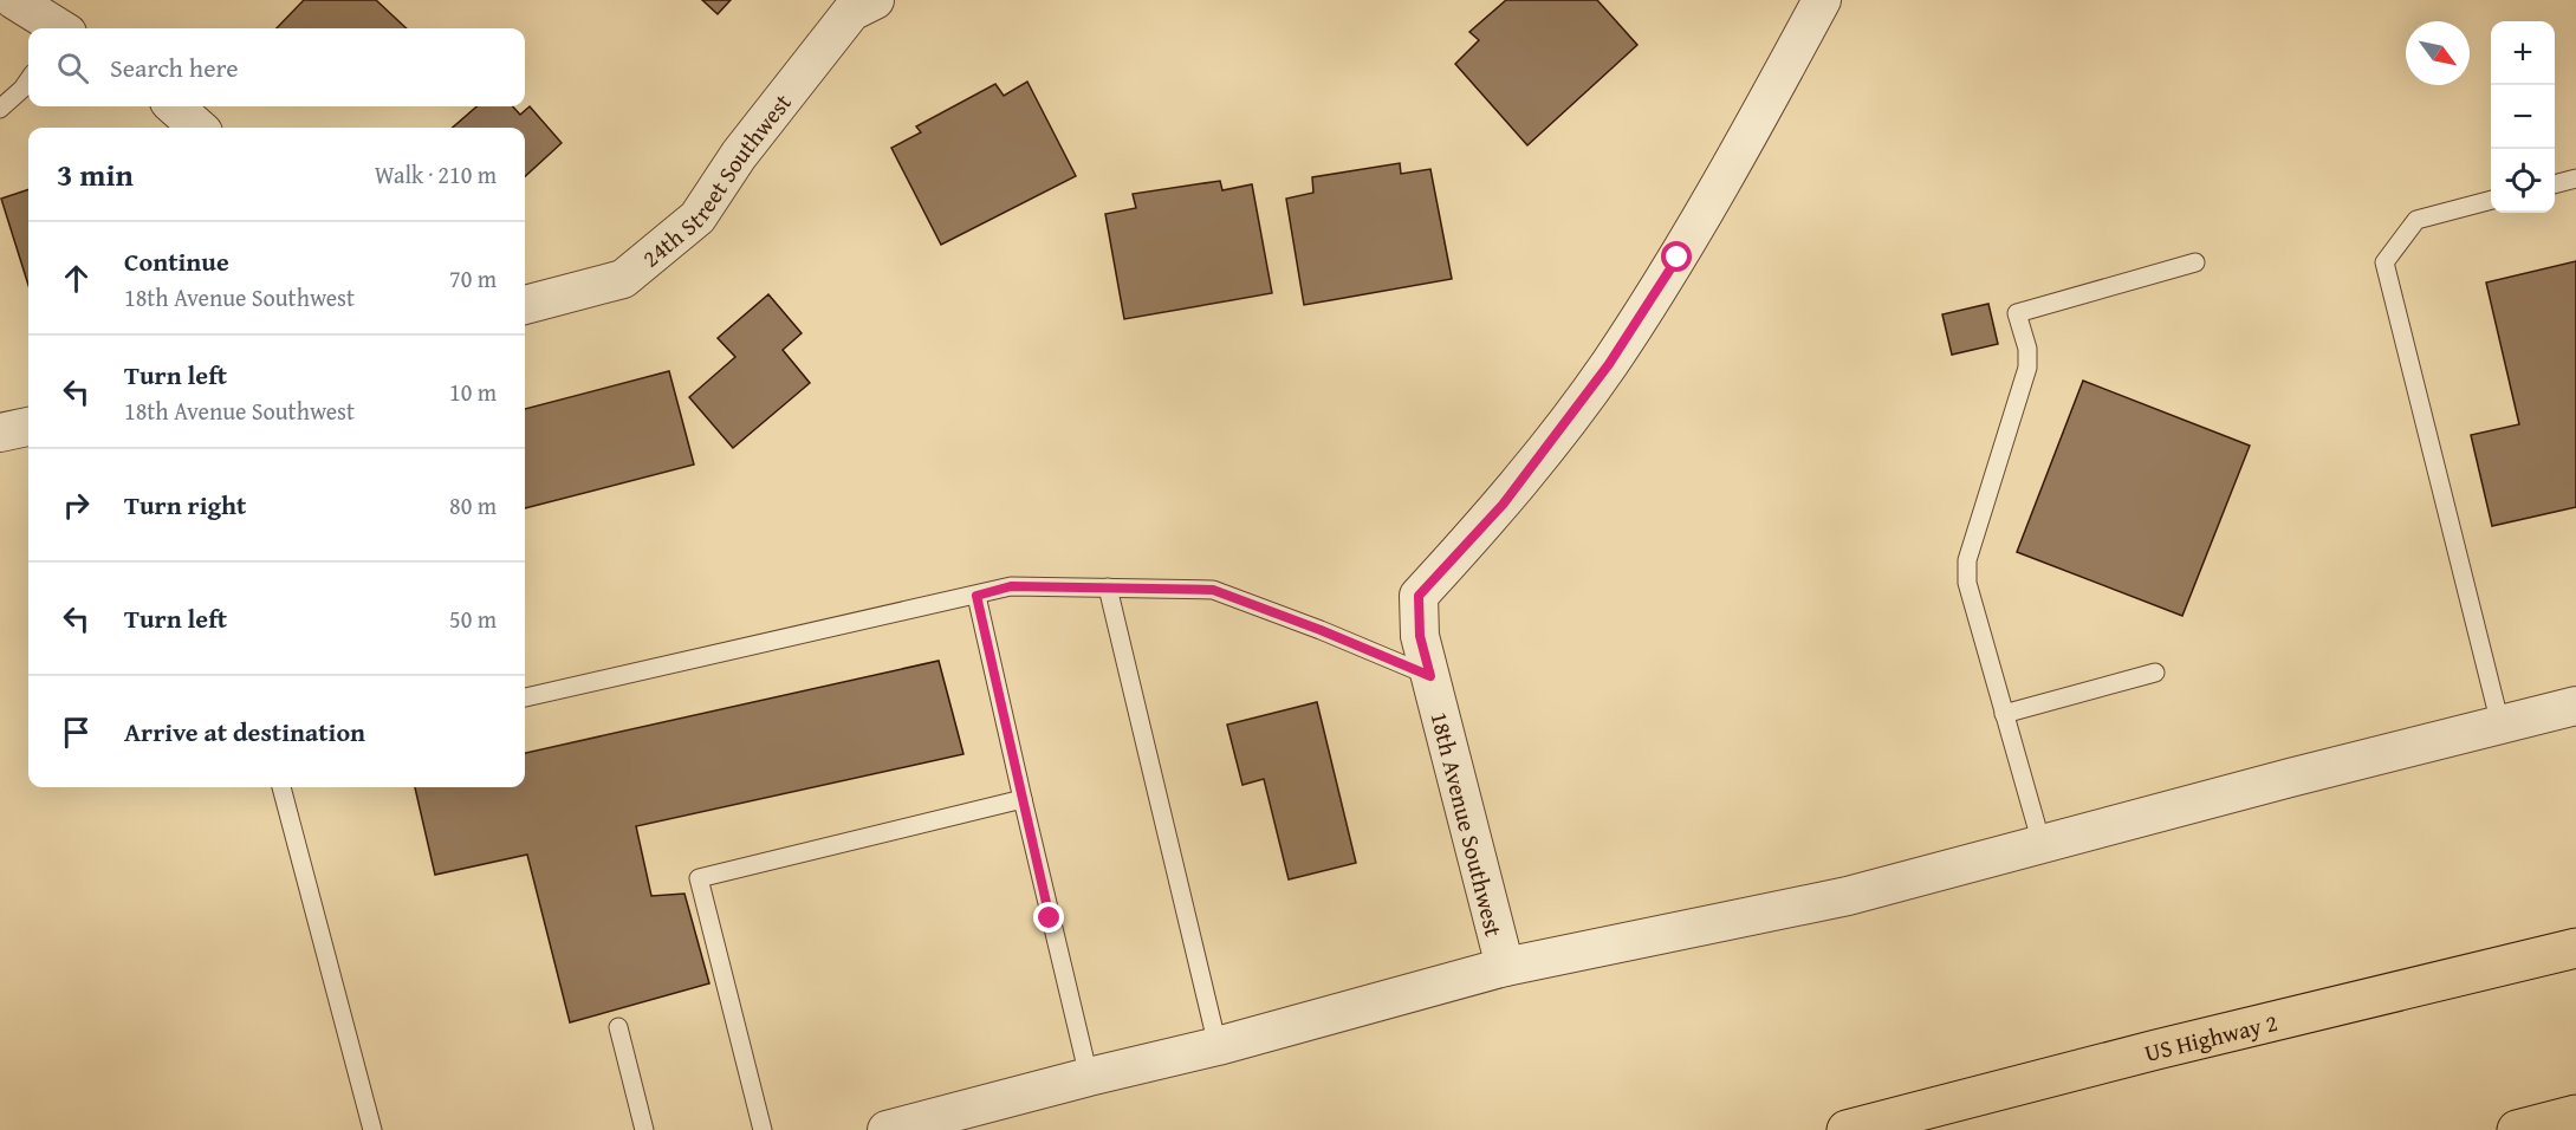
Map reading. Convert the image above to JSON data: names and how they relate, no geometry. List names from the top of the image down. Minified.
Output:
{"streets":{"highway":["US Highway 2"],"street":["24th Street Southwest","18th Avenue Southwest"]},"north":"bottom right","page":{"map_buttons":["+","−"],"search":"Search here","heading":["3 min","Walk · 210 m"],"list":[["Continue","18th Avenue Southwest","70 m"],["Turn left","18th Avenue Southwest","10 m"],["Turn right","80 m"],["Turn left","50 m"],"Arrive at destination"]}}
